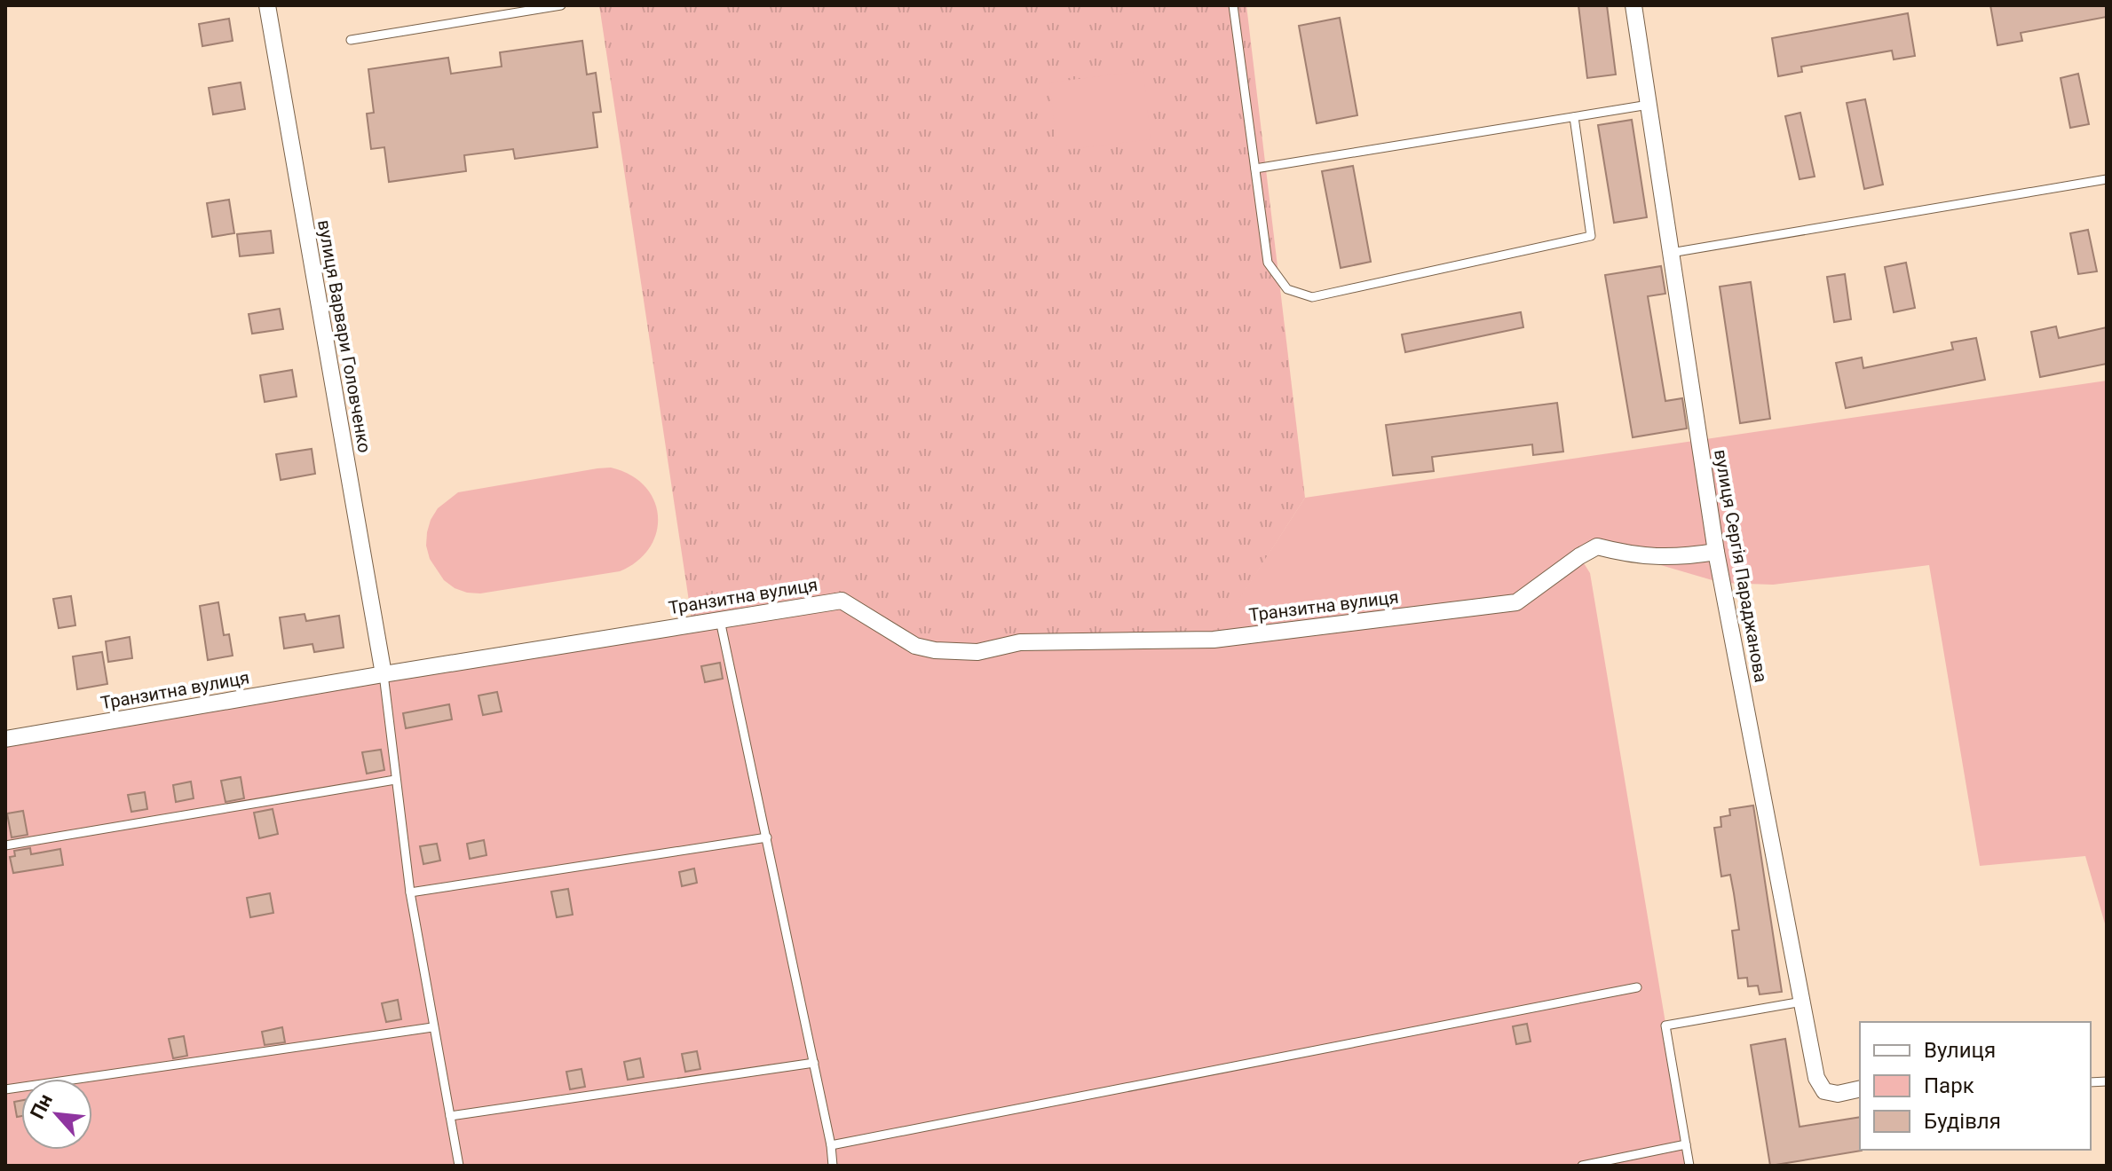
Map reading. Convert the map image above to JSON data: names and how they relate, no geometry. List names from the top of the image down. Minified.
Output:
{"streets":{"street":["вулиця Варвари Головченко","вулиця Сергія Параджанова","Транзитна вулиця"]},"crossings":[["вулиця Варвари Головченко","Транзитна вулиця"],["вулиця Сергія Параджанова","Транзитна вулиця"]],"legend":["Вулиця","Парк","Будівля"],"north":"top left"}
